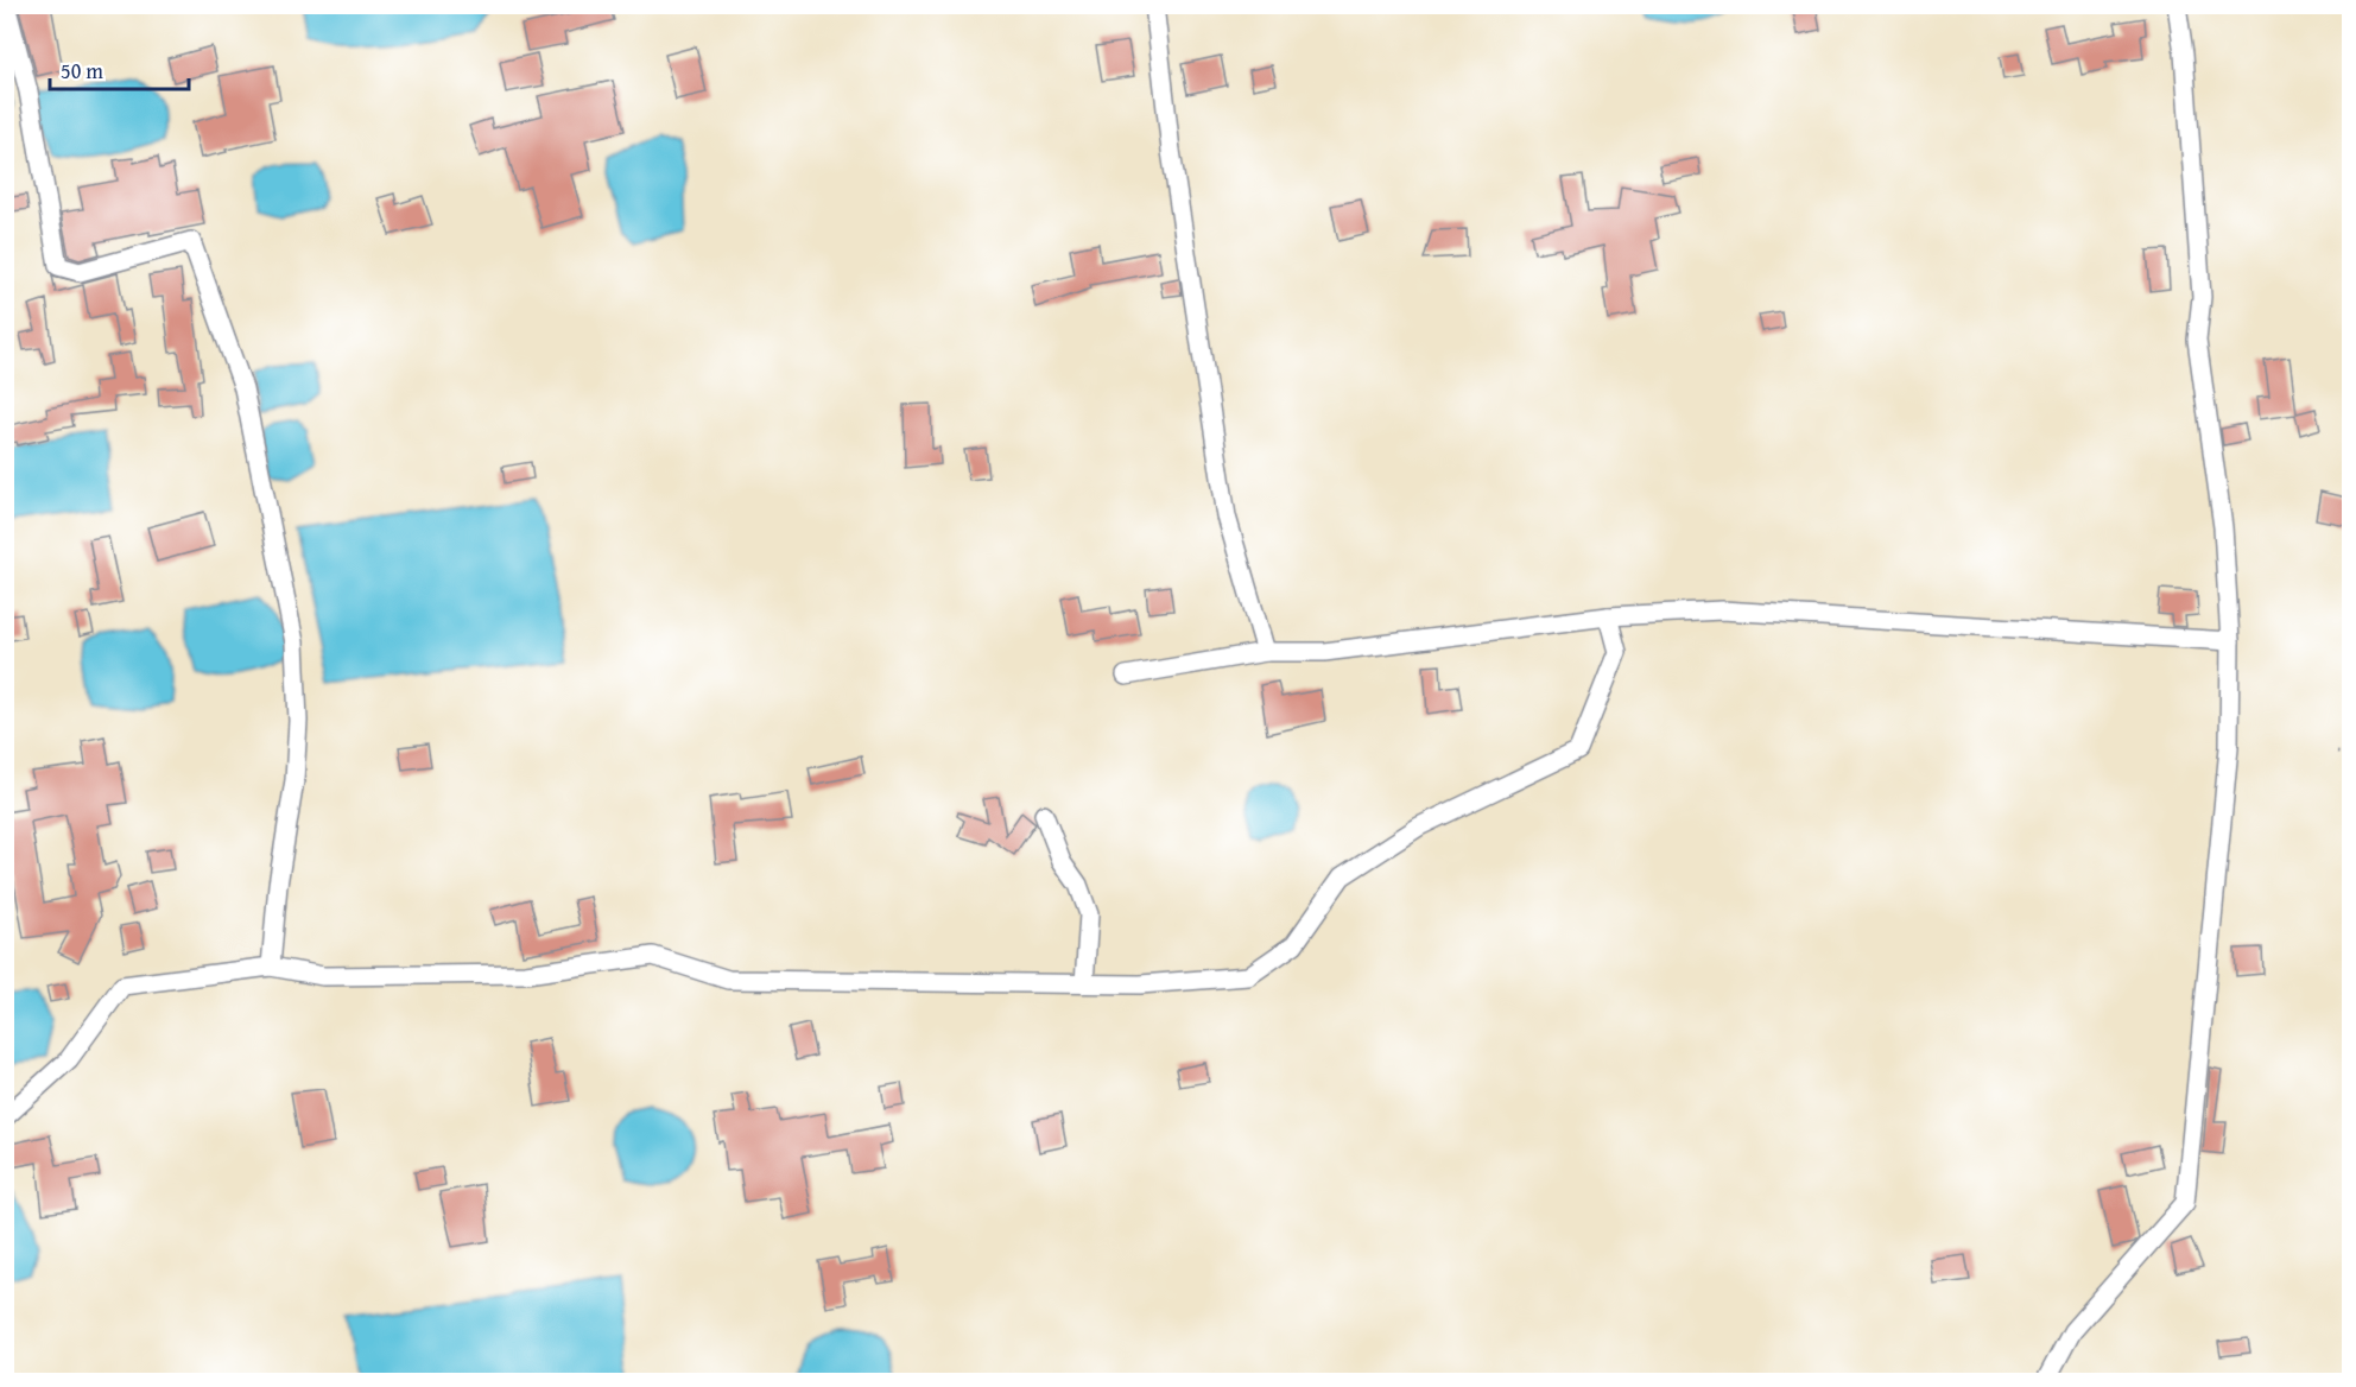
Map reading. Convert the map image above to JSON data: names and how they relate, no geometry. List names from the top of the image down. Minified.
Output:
{"scale_bar":"50 m"}
